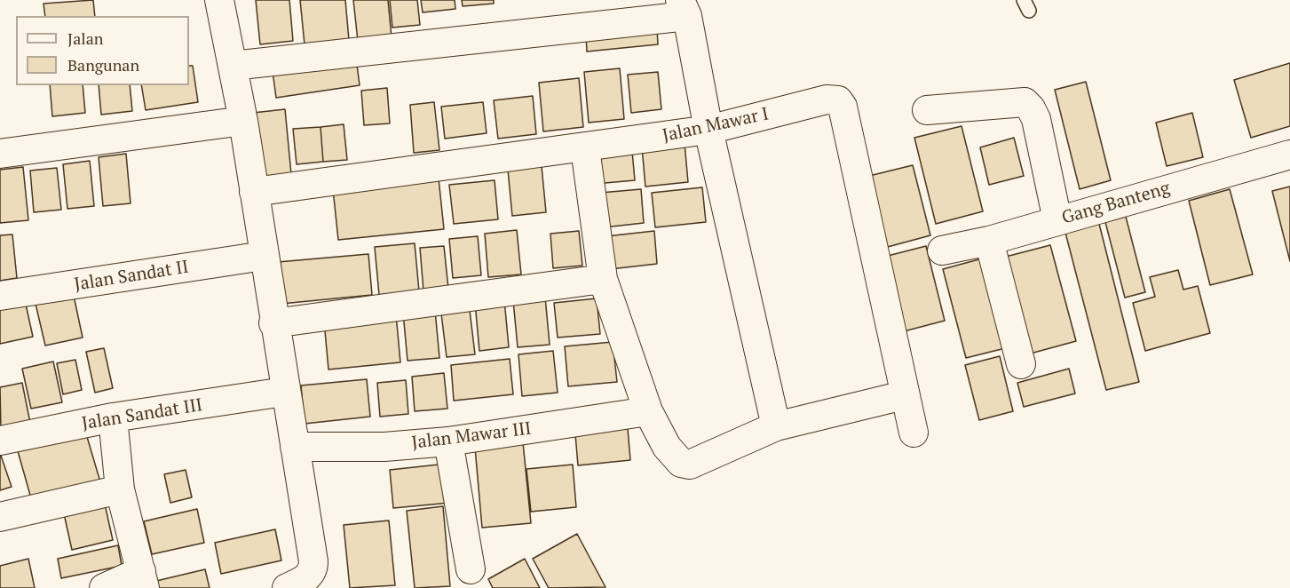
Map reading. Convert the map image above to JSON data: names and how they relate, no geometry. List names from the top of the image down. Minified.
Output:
{"streets":{"street":["Jalan Mawar I","Gang Banteng","Jalan Sandat II","Jalan Sandat III","Jalan Mawar III"]},"legend":["Jalan","Bangunan"]}
